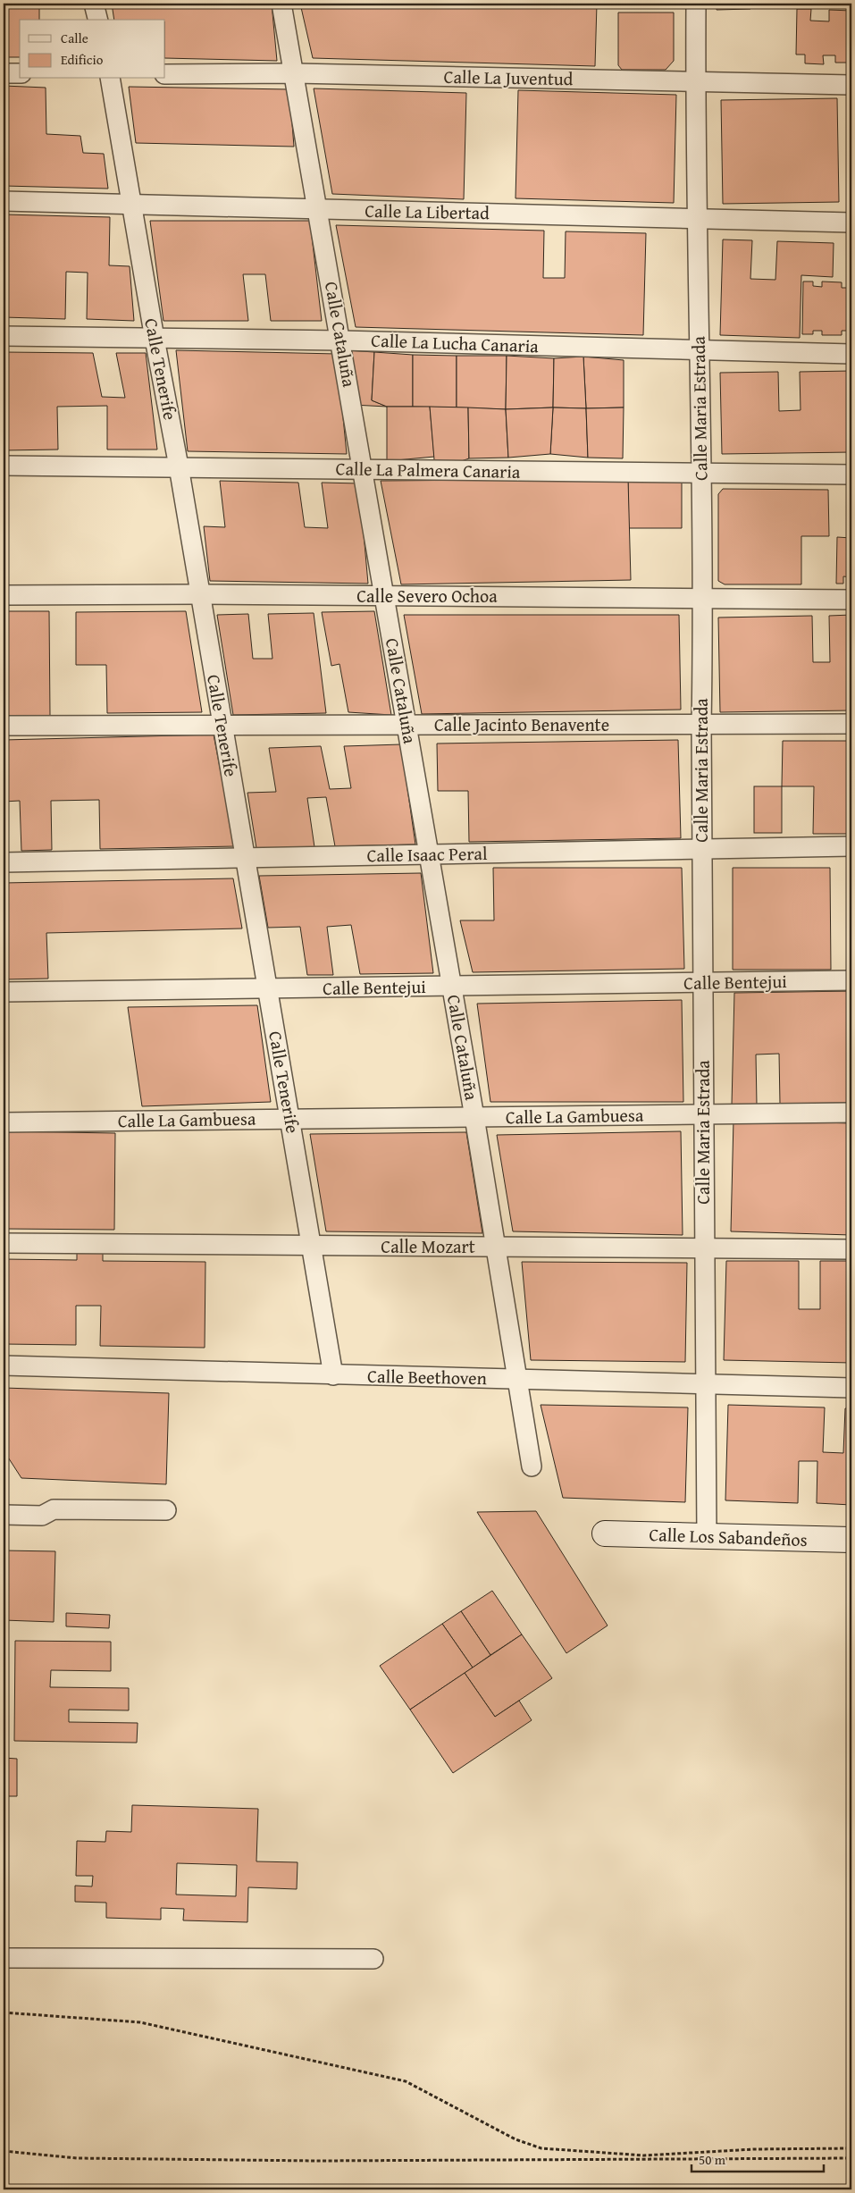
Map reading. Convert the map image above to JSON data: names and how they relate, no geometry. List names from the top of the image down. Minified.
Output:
{"streets":{"street":["Calle La Juventud","Calle La Libertad","Calle Cataluña","Calle La Lucha Canaria","Calle Tenerife","Calle Maria Estrada","Calle La Palmera Canaria","Calle Severo Ochoa","Calle Jacinto Benavente","Calle Isaac Peral","Calle Bentejui","Calle La Gambuesa","Calle Mozart","Calle Beethoven","Calle Los Sabandeños"]},"crossings":[["Calle La Juventud","Calle Cataluña"],["Calle La Juventud","Calle Maria Estrada"],["Calle La Libertad","Calle Cataluña"],["Calle La Libertad","Calle Tenerife"],["Calle La Libertad","Calle Maria Estrada"],["Calle Cataluña","Calle La Lucha Canaria"],["Calle Cataluña","Calle La Palmera Canaria"],["Calle Cataluña","Calle Severo Ochoa"],["Calle Cataluña","Calle Jacinto Benavente"],["Calle Cataluña","Calle Isaac Peral"],["Calle Cataluña","Calle Bentejui"],["Calle Cataluña","Calle La Gambuesa"],["Calle Cataluña","Calle Mozart"],["Calle Cataluña","Calle Beethoven"],["Calle La Lucha Canaria","Calle Tenerife"],["Calle La Lucha Canaria","Calle Maria Estrada"],["Calle Tenerife","Calle La Palmera Canaria"],["Calle Tenerife","Calle Severo Ochoa"],["Calle Tenerife","Calle Jacinto Benavente"],["Calle Tenerife","Calle Isaac Peral"],["Calle Tenerife","Calle Bentejui"],["Calle Tenerife","Calle La Gambuesa"],["Calle Tenerife","Calle Mozart"],["Calle Tenerife","Calle Beethoven"],["Calle Maria Estrada","Calle La Palmera Canaria"],["Calle Maria Estrada","Calle Severo Ochoa"],["Calle Maria Estrada","Calle Jacinto Benavente"],["Calle Maria Estrada","Calle Isaac Peral"],["Calle Maria Estrada","Calle Bentejui"],["Calle Maria Estrada","Calle La Gambuesa"],["Calle Maria Estrada","Calle Mozart"],["Calle Maria Estrada","Calle Beethoven"],["Calle Maria Estrada","Calle Los Sabandeños"]],"legend":["Calle","Edificio"],"scale_bar":"50 m"}
